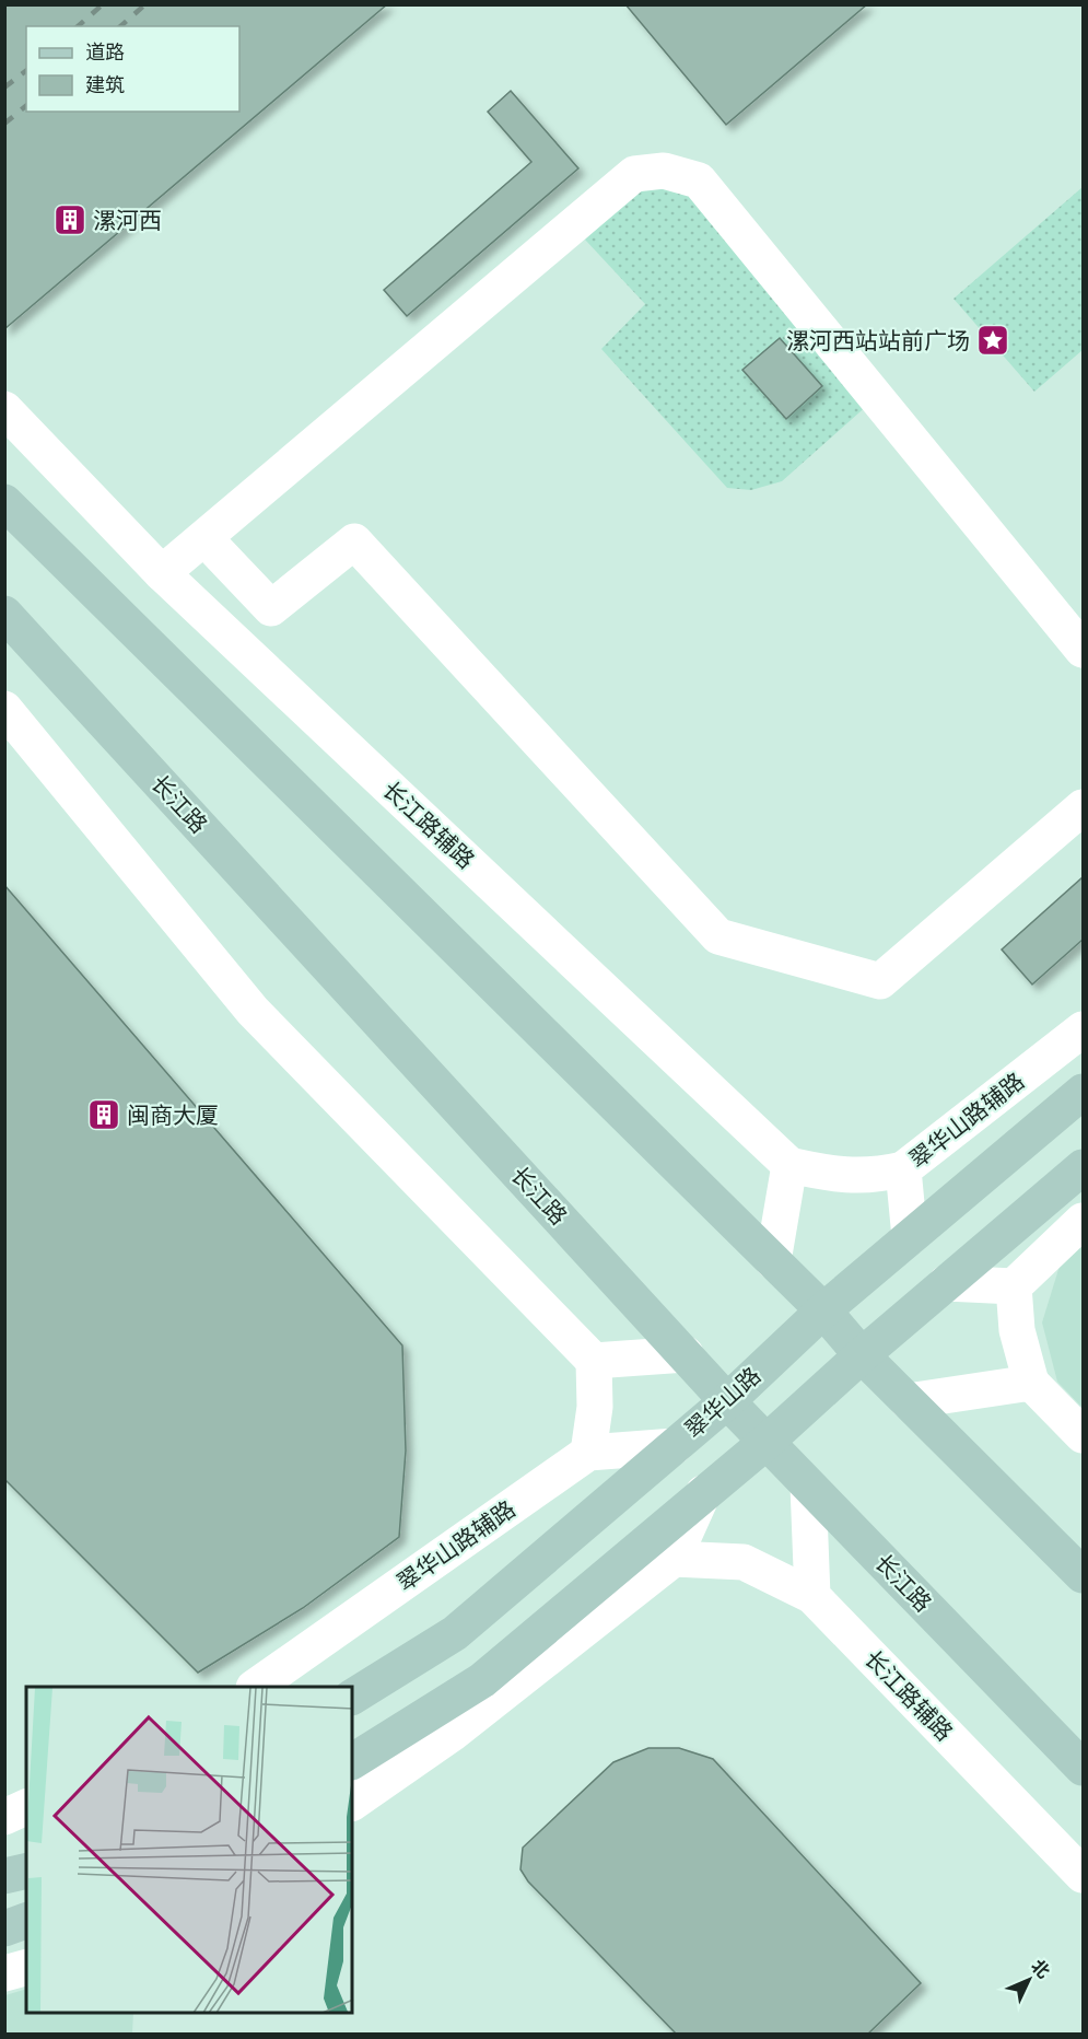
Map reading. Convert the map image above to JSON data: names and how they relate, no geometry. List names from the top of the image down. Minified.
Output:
{"streets":{"main road":["长江路","翠华山路"],"street":["长江路辅路","翠华山路辅路"]},"crossings":[["长江路","翠华山路"],["翠华山路辅路","翠华山路"]],"places":{"building":["漯河西","闽商大厦"],"place":["漯河西站站前广场"]},"legend":["道路","建筑"],"north":"top right"}
